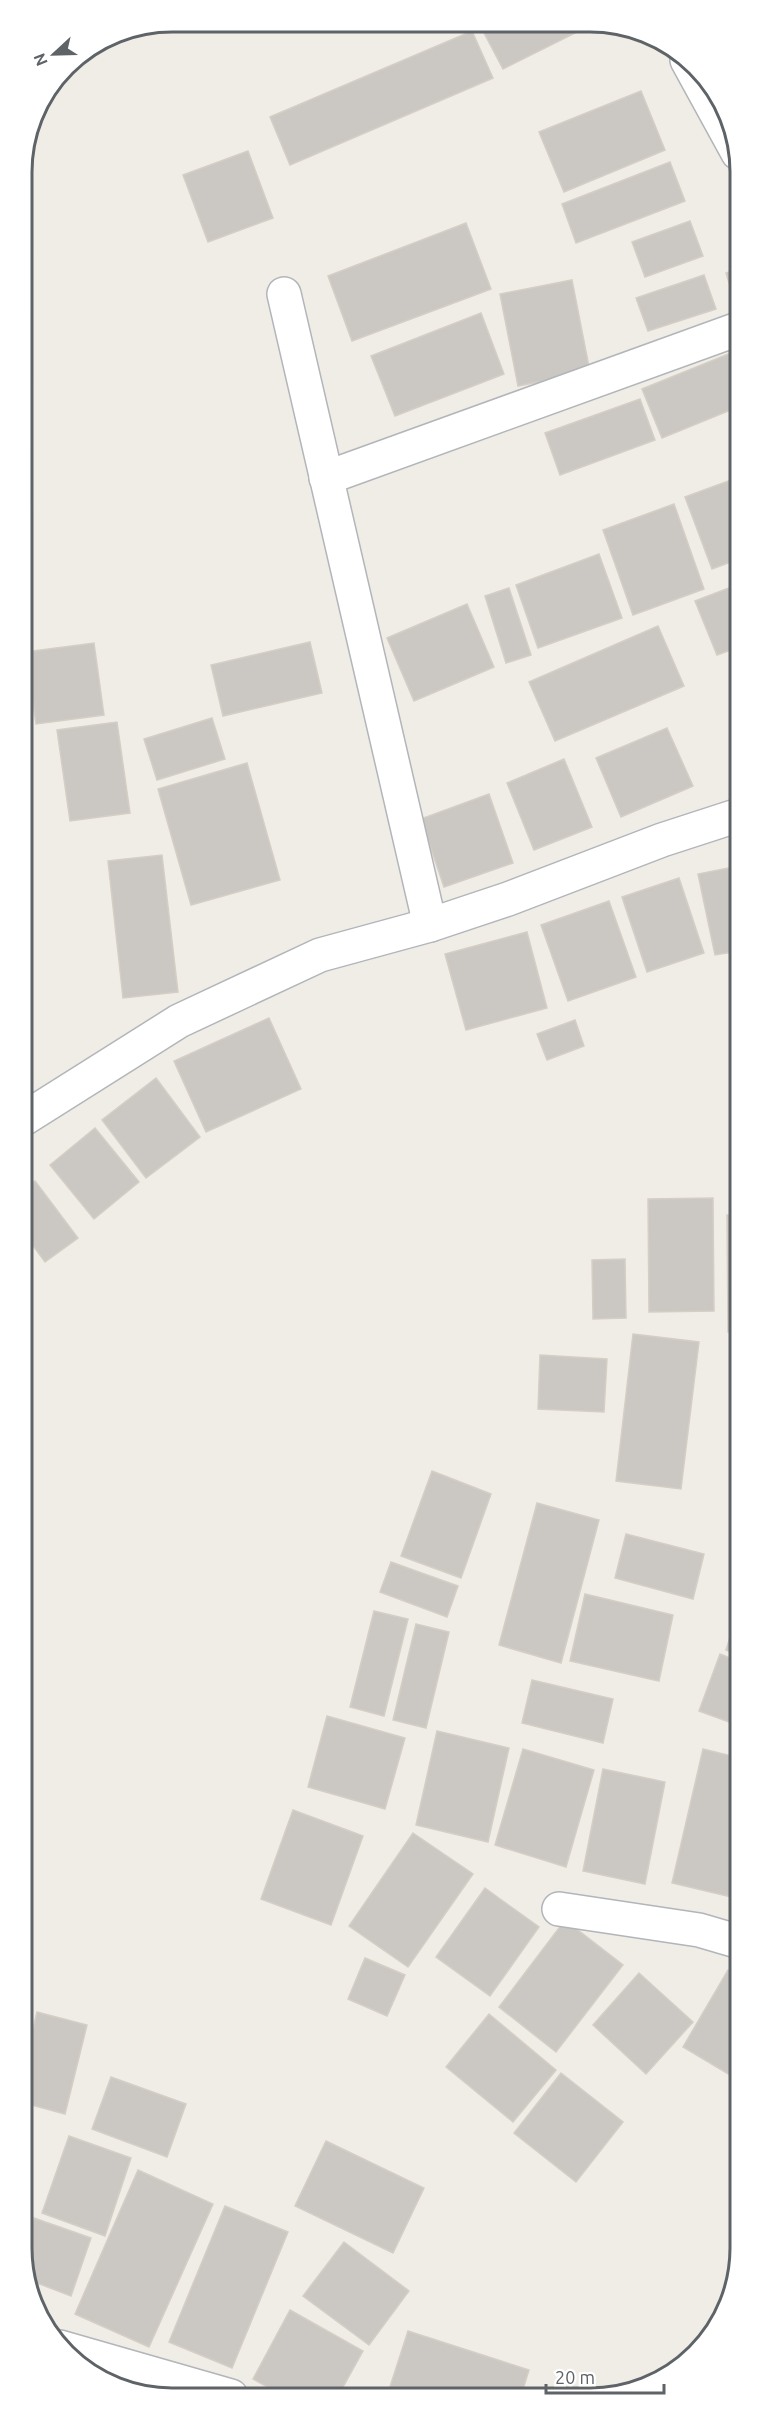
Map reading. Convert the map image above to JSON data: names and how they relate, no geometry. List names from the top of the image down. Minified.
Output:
{"scale_bar":"20 m","north":"left"}
